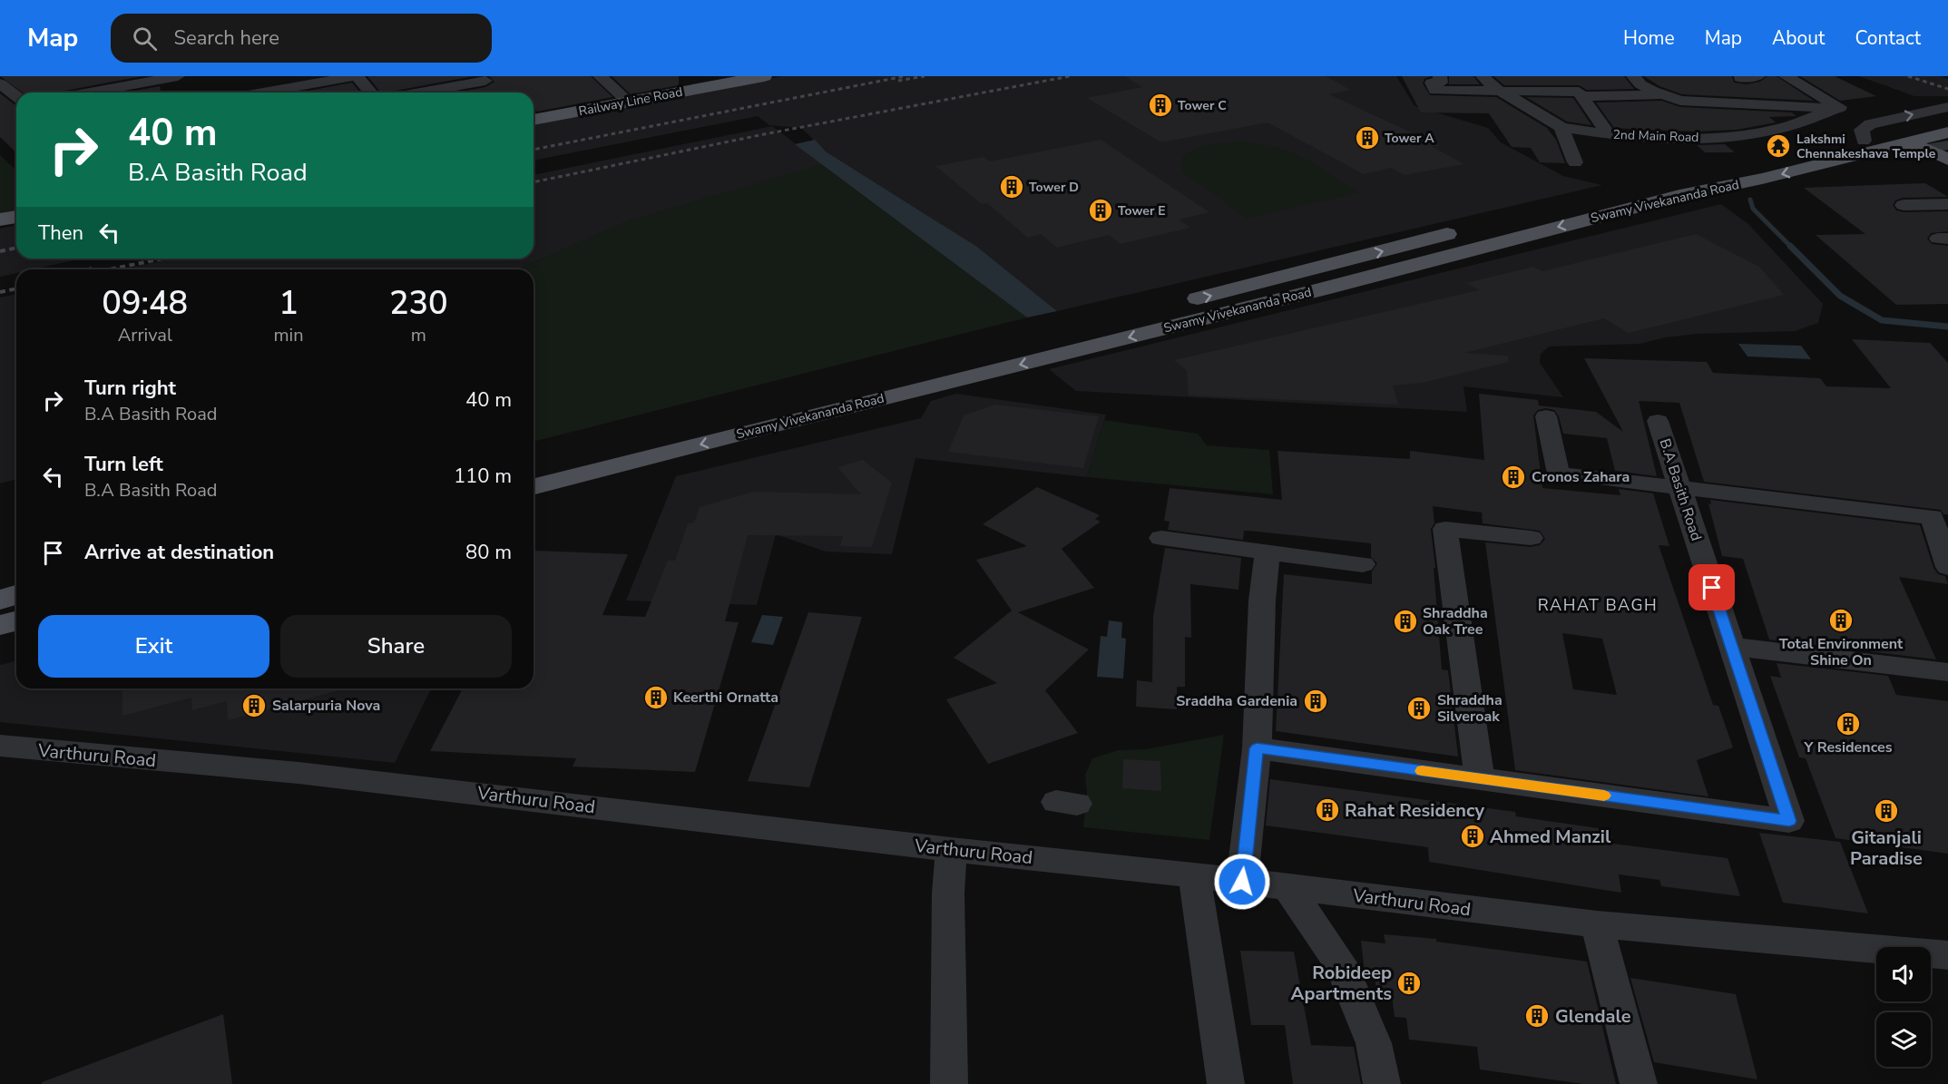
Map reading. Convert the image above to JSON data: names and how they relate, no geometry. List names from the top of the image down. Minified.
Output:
{"streets":{"main road":["Railway Line Road","Swamy Vivekananda Road"],"street":["2nd Main Road","B.A Basith Road","Varthuru Road"]},"districts":["RAHAT BAGH"],"places":{"building":["Tower C","Tower A","Tower D","Tower E","Cronos Zahara","Total Environment Shine On","Shraddha Oak Tree","Keerthi Ornatta","Sraddha Gardenia","Salarpuria Nova","Shraddha Silveroak","Y Residences","Rahat Residency","Gitanjali Paradise","Ahmed Manzil","Robideep Apartments","Glendale"],"temple":["Lakshmi Chennakeshava Temple"]},"page":{"header":"Map","search":"Search here","nav":["Home","Map","About","Contact"],"turn":["40 m","B.A Basith Road"],"then":"Then","eta":["09:48","Arrival","1","min","230","m"],"list":[{"name":"Turn right","note":"B.A Basith Road","value":"40 m"},{"name":"Turn left","note":"B.A Basith Road","value":"110 m"},{"name":"Arrive at destination","value":"80 m"}],"buttons":["Exit","Share"]}}
